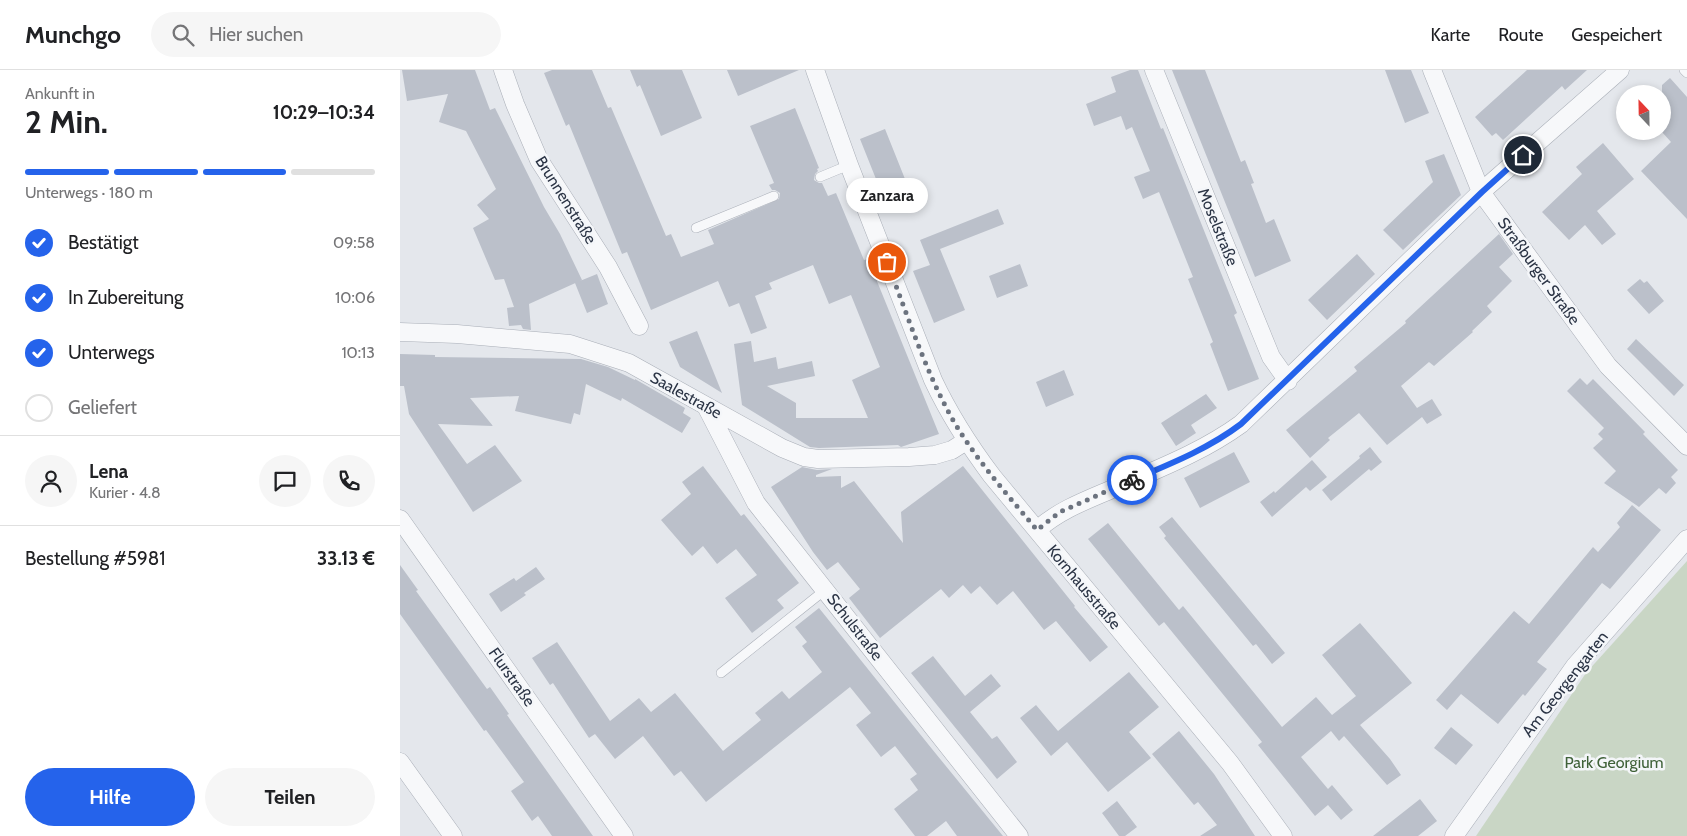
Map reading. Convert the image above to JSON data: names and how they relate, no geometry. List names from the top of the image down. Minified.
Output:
{"streets":{"street":["Brunnenstraße","Moselstraße","Straßburger Straße","Saalestraße","Kornhausstraße","Schulstraße","Flurstraße","Am Georgengarten"]},"crossings":[["Saalestraße","Kornhausstraße"],["Saalestraße","Schulstraße"]],"parks":["Park Georgium"],"places":["Zanzara"],"north":"top","page":{"header":"Munchgo","search":"Hier suchen","nav":["Karte","Route","Gespeichert"],"heading":["2 Min.","Ankunft in","10:29–10:34"],"panel":["Lena","Kurier · 4.8","Bestellung #5981","33.13 €"],"bar":"Unterwegs · 180 m","bubble":"Zanzara","list":[["Bestätigt","09:58"],["In Zubereitung","10:06"],["Unterwegs","10:13"],"Geliefert"],"buttons":["Hilfe","Teilen"]}}
